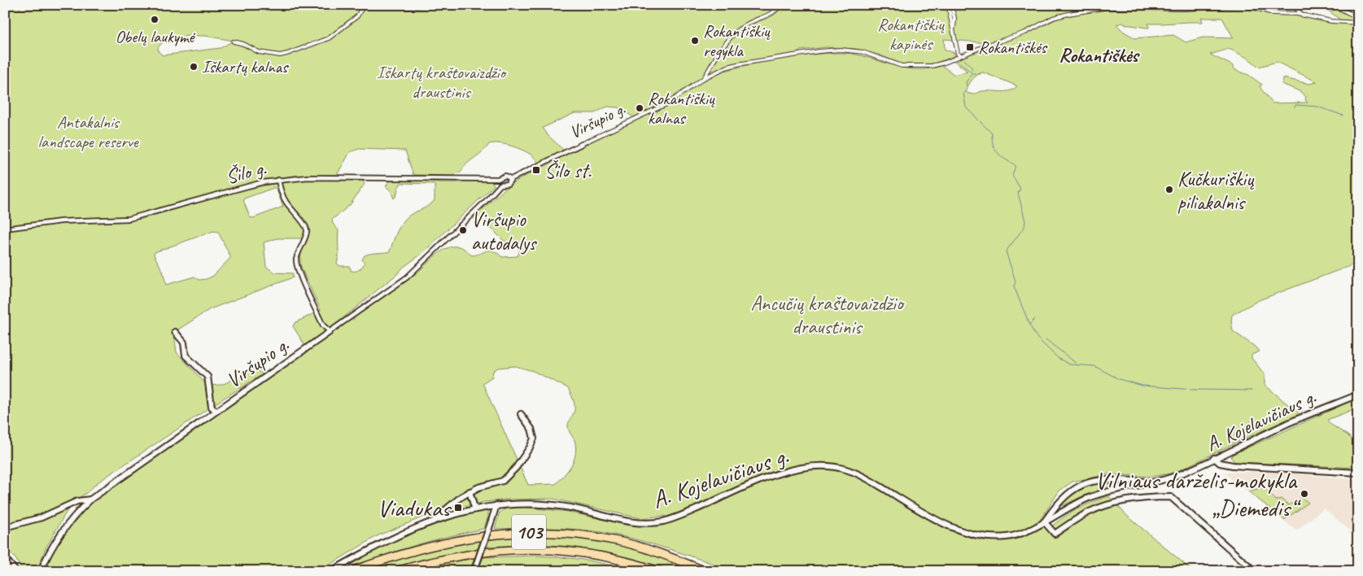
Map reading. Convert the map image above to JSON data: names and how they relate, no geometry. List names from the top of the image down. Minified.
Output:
{"streets":{"main road":["103"],"street":["Viršupio g.","Šilo g.","A. Kojelavičiaus g."]},"crossings":[["Viršupio g.","Šilo g."]],"districts":["Rokantiškės"],"parks":["Rokantiškių kapinės","Iškartų kraštovaizdžio draustinis","Antakalnis landscape reserve","Ancučių kraštovaizdžio draustinis"],"places":{"other":["Obelų laukymė","Rokantiškių regykla","Iškartų kalnas","Rokantiškių kalnas","Kučkuriškių piliakalnis","Viršupio autodalys","Vilniaus darželis-mokykla „Diemedis“"],"transit":["Rokantiškės","Šilo st.","Viadukas"]}}
